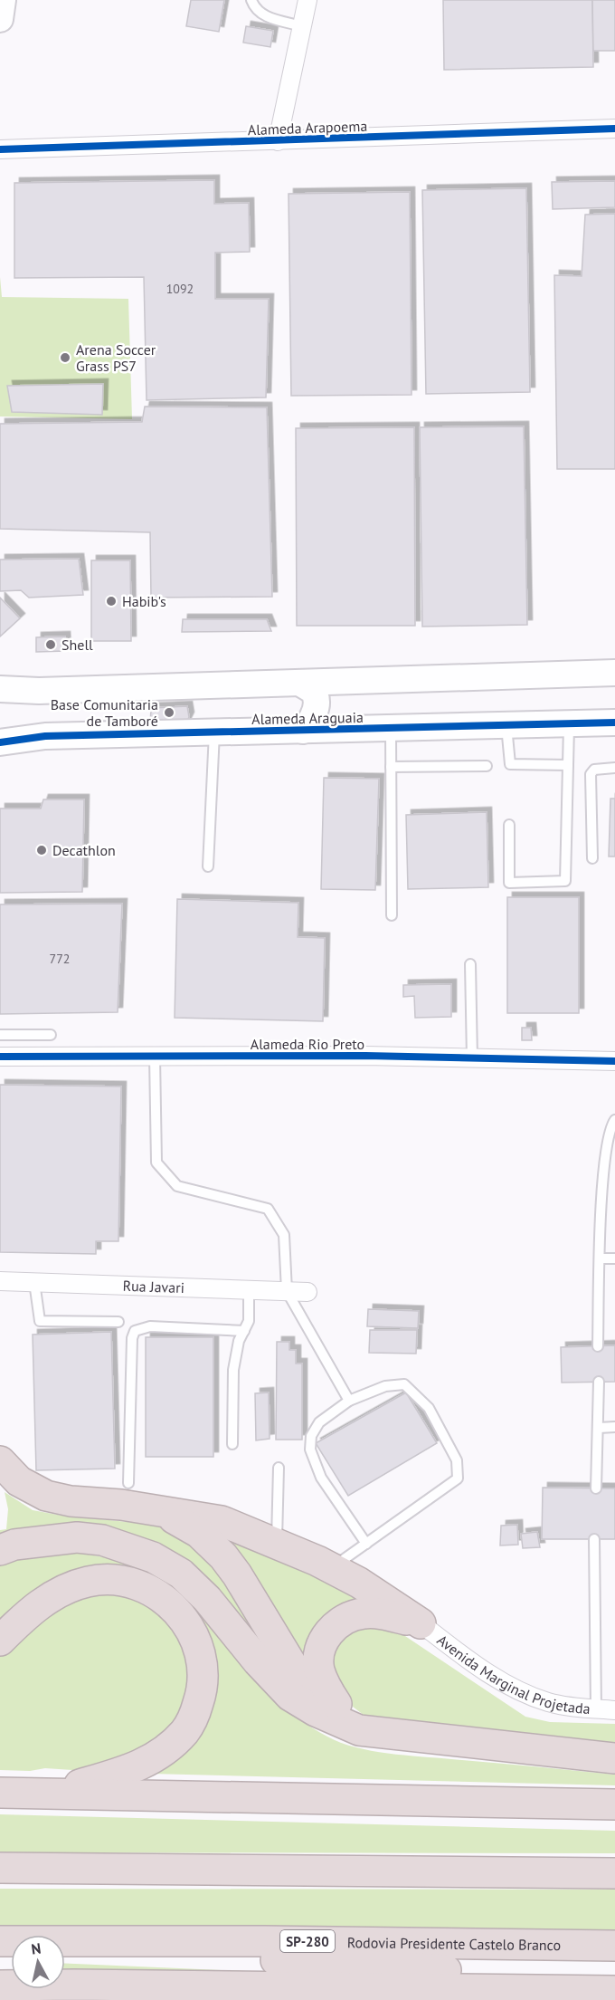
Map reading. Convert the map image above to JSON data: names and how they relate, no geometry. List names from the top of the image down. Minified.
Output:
{"streets":{"highway":["SP-280","Rodovia Presidente Castelo Branco"],"street":["Alameda Arapoema","Alameda Araguaia","Alameda Rio Preto","Rua Javari","Avenida Marginal Projetada"]},"places":["Arena Soccer Grass PS7","Habib's","Shell","Base Comunitaria de Tamboré","Decathlon"],"house_numbers":["1092","772"],"north":"top"}
